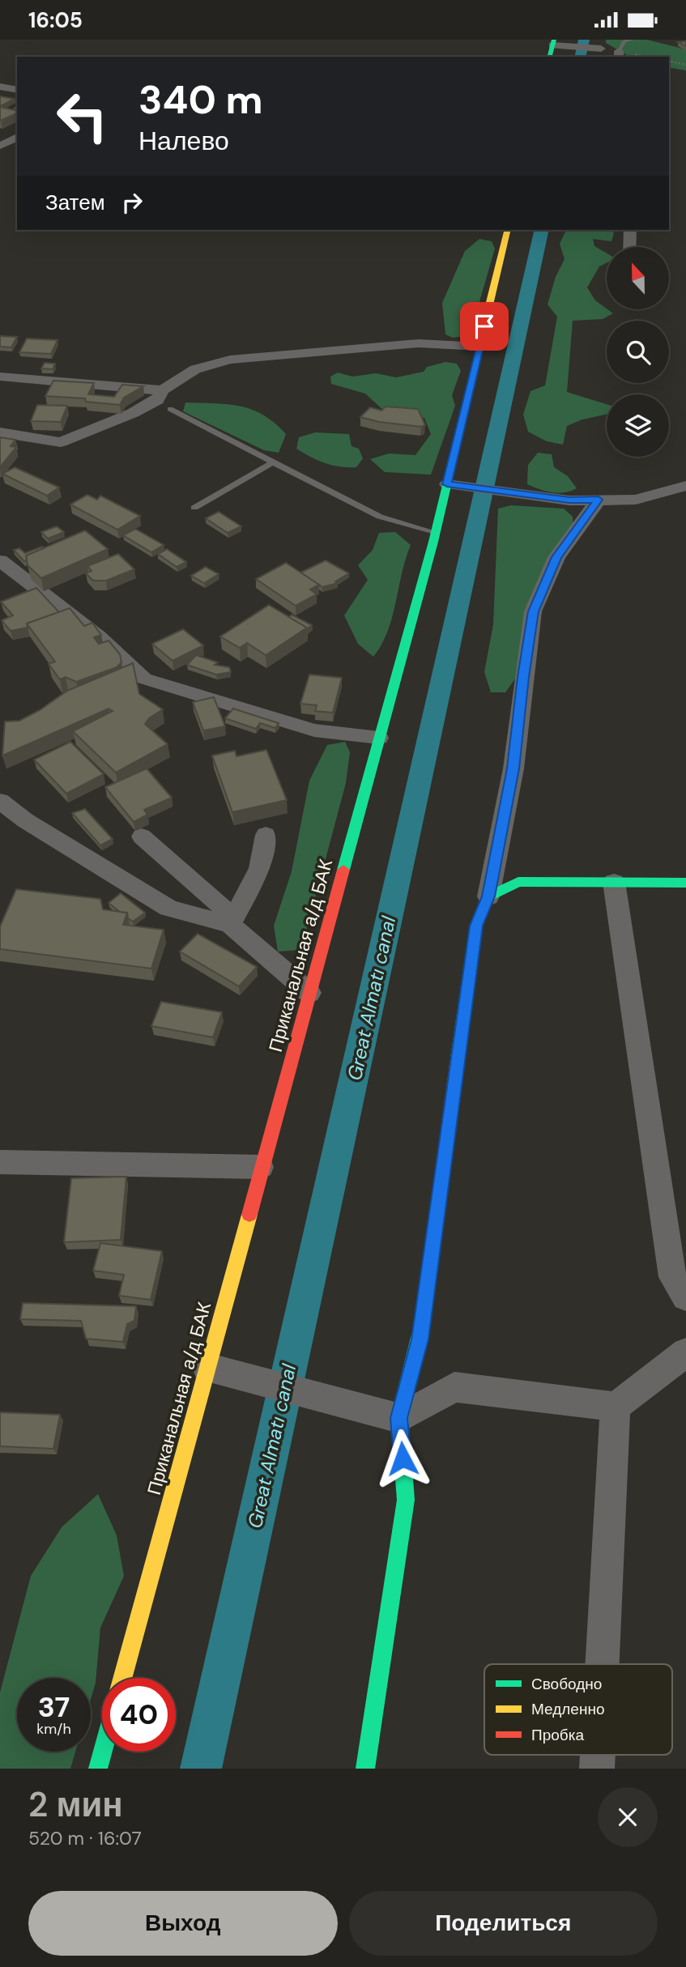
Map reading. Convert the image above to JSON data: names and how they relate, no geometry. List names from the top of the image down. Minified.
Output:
{"streets":{"main road":["Приканальная а/д БАК"]},"water":["Great Almatı canal"],"legend":["Свободно","Медленно","Пробка"],"north":"top","page":{"status":"16:05","turn":["340 m","Налево"],"then":"Затем","speed":"37 km/h","limit":"40","heading":["2 мин","520 m · 16:07"],"buttons":["Выход","Поделиться"]}}
